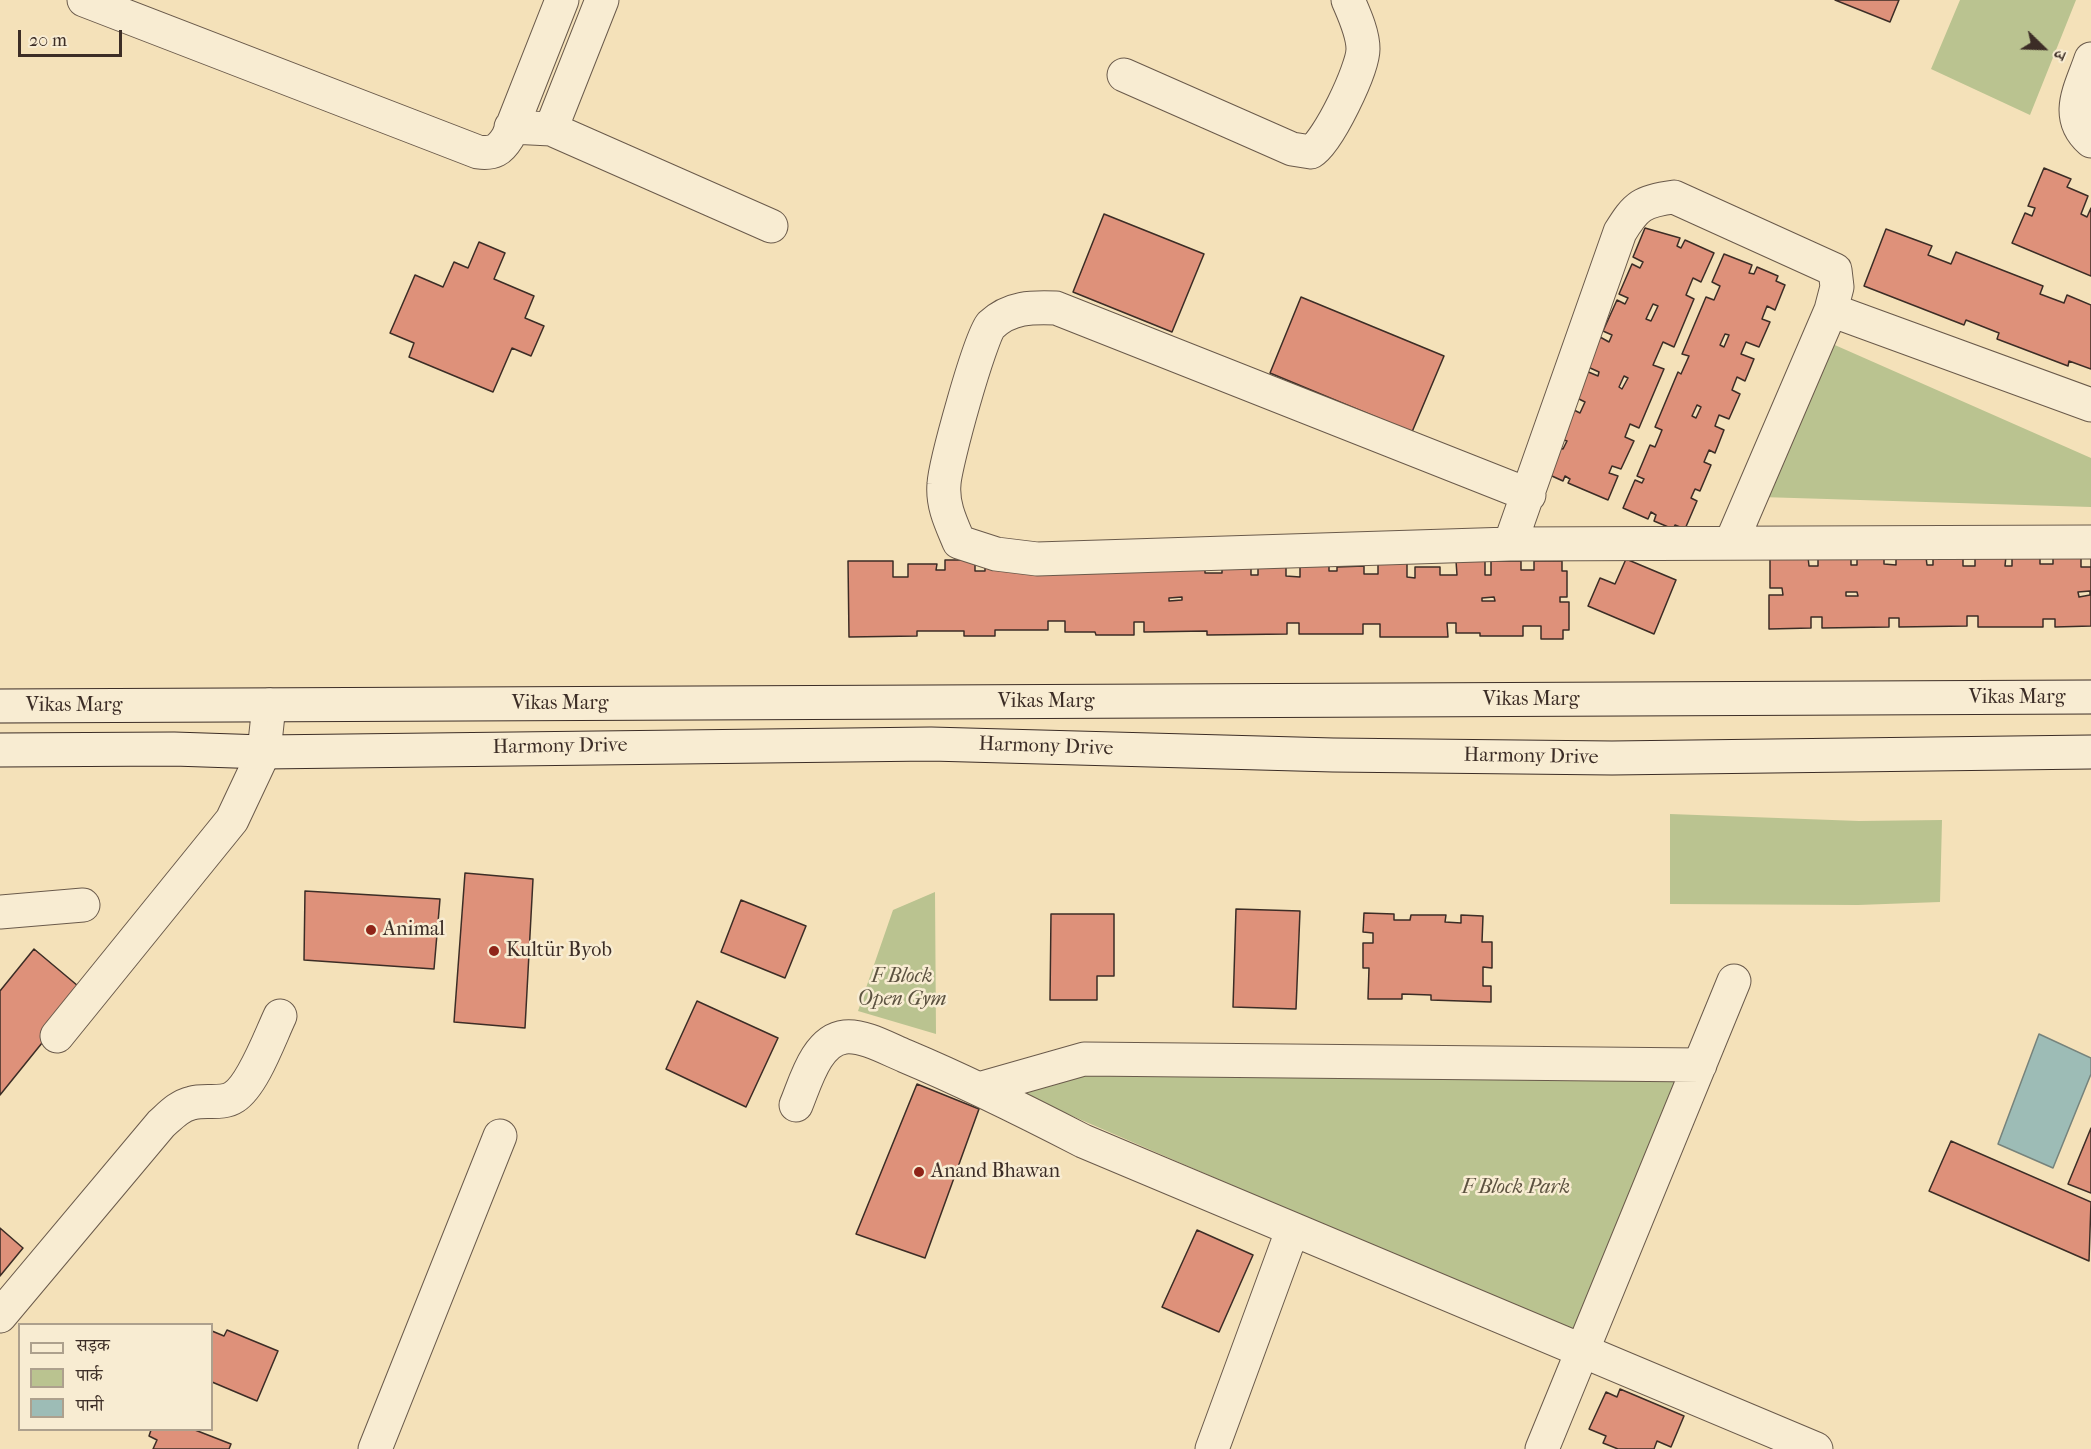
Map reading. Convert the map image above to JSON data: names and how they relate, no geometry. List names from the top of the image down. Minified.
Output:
{"streets":{"street":["Vikas Marg","Harmony Drive"]},"parks":["F Block Open Gym","F Block Park"],"places":["Animal","Kultür Byob","Anand Bhawan"],"legend":["सड़क","पार्क","पानी"],"scale_bar":"20 m","north":"bottom right"}
